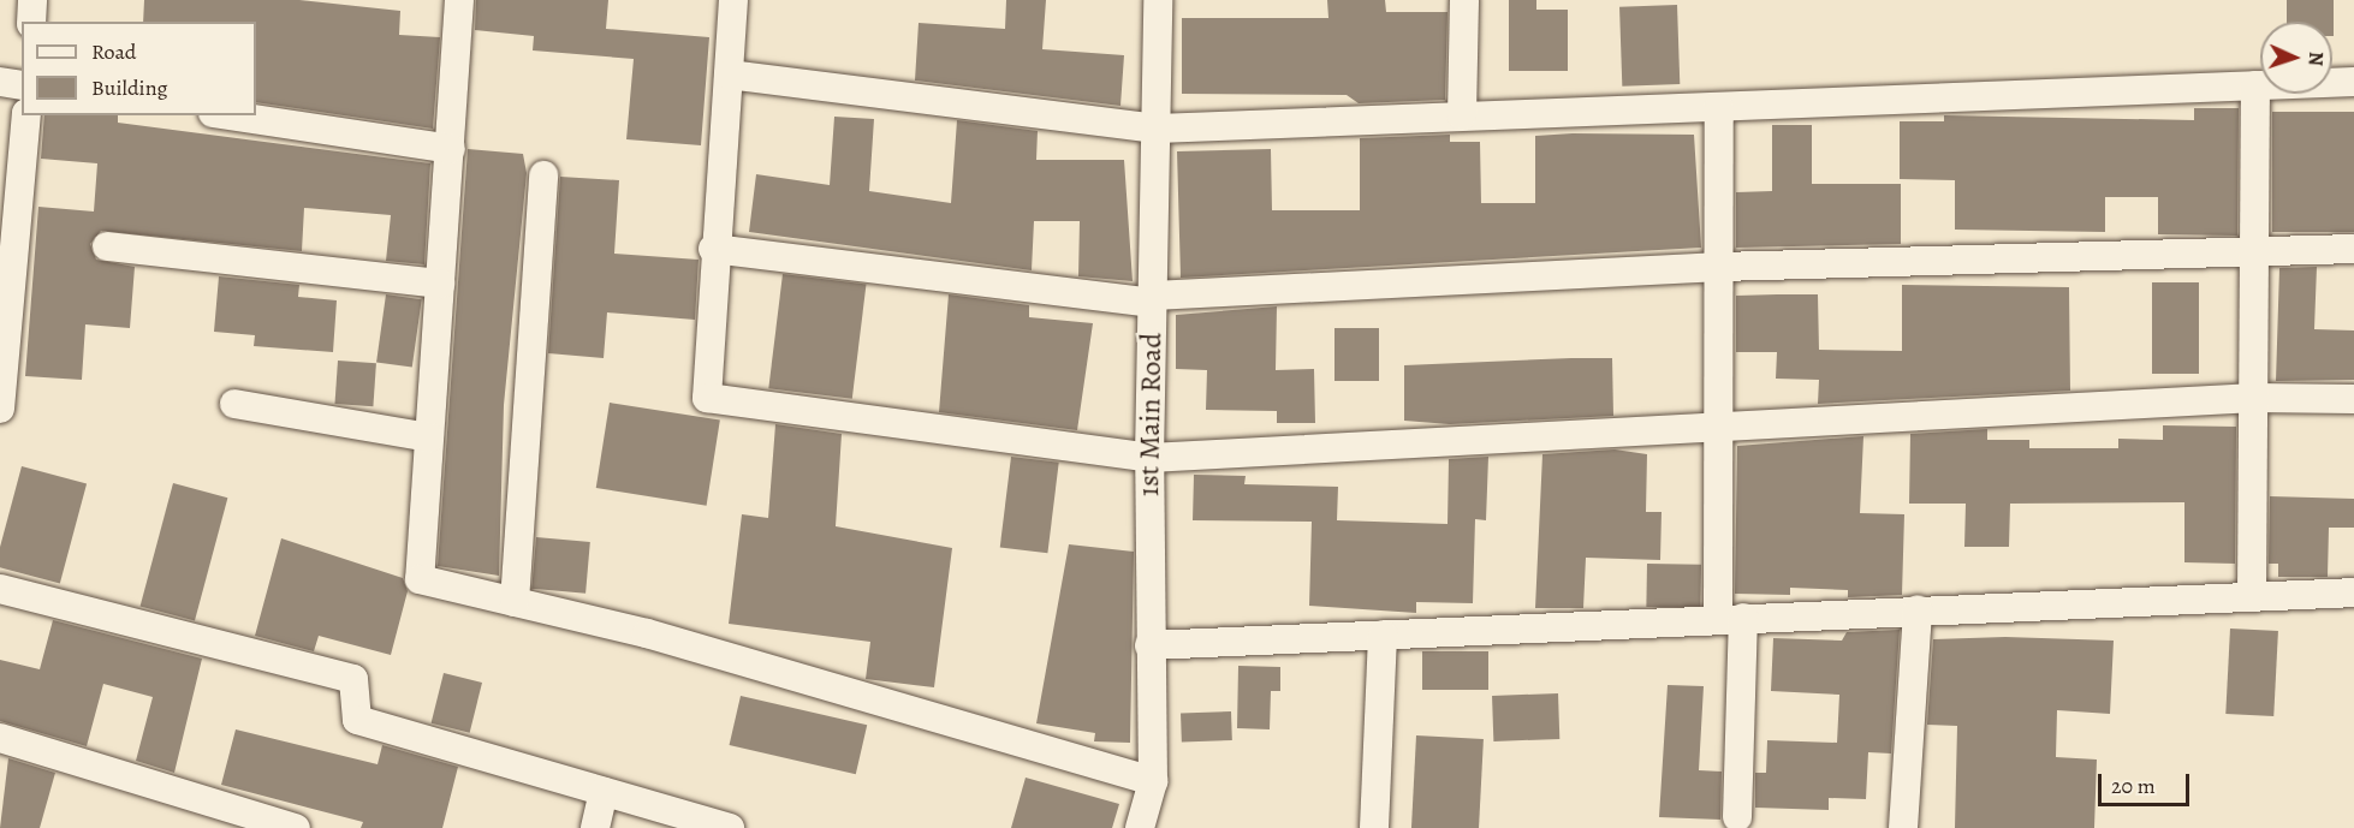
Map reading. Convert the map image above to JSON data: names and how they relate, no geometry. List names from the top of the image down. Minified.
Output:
{"streets":{"street":["1st Main Road"]},"legend":["Road","Building"],"scale_bar":"20 m","north":"right"}
